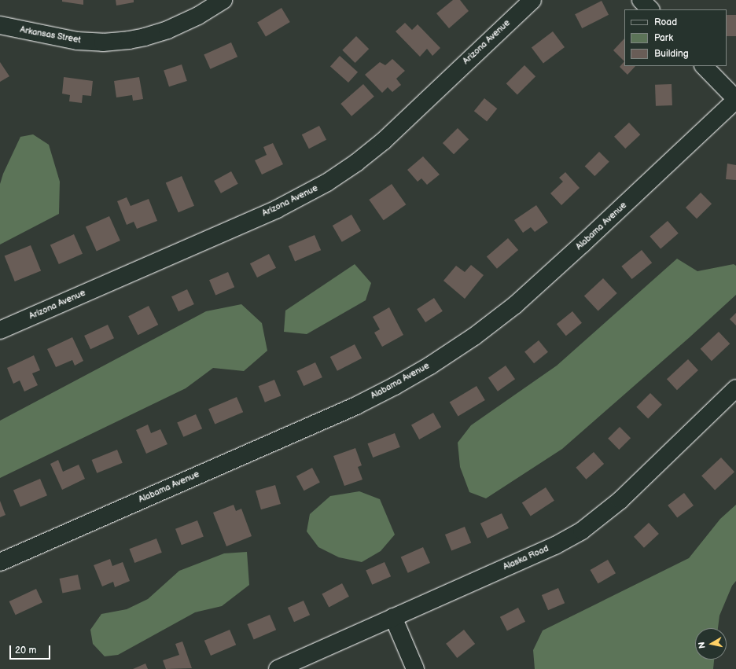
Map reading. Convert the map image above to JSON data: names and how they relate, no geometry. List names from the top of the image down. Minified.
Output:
{"streets":{"street":["Arkansas Street","Arizona Avenue","Alabama Avenue","Alaska Road"]},"legend":["Road","Park","Building"],"scale_bar":"20 m","north":"left"}
